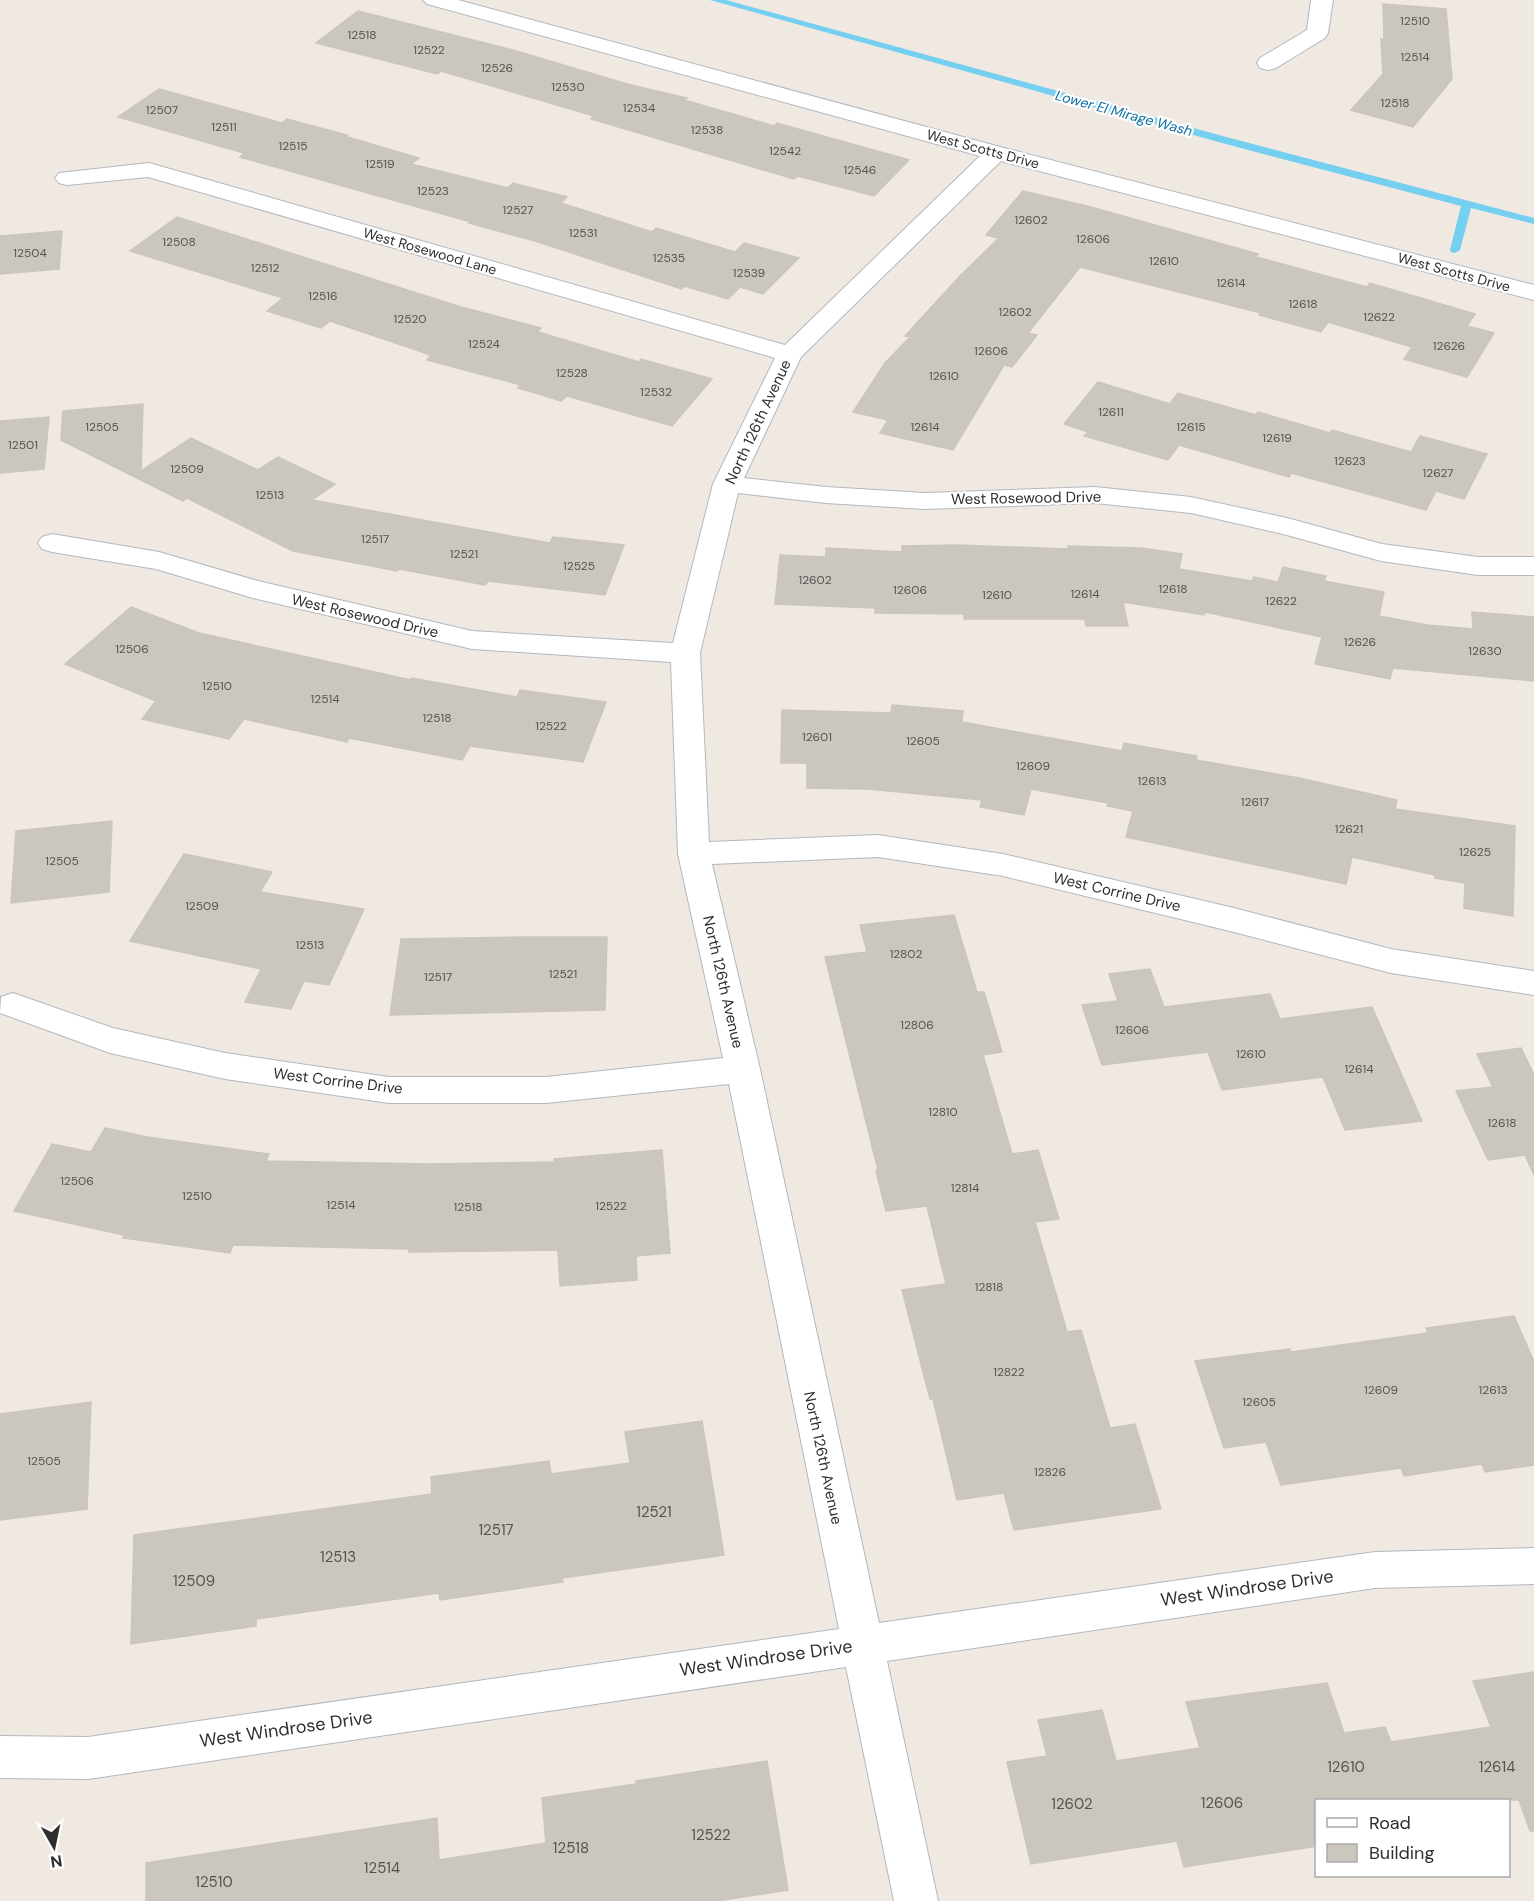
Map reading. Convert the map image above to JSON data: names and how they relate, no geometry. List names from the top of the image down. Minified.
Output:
{"streets":{"street":["West Scotts Drive","West Rosewood Lane","North 126th Avenue","West Rosewood Drive","West Corrine Drive","West Windrose Drive"]},"crossings":[["West Scotts Drive","North 126th Avenue"],["West Rosewood Lane","North 126th Avenue"],["North 126th Avenue","West Rosewood Drive"],["North 126th Avenue","West Corrine Drive"],["North 126th Avenue","West Windrose Drive"]],"water":["Lower El Mirage Wash"],"house_numbers":["12510","12518","12522","12514","12526","12530","12518","12534","12507","12511","12538","12515","12542","12519","12546","12523","12527","12602","12531","12606","12508","12504","12535","12610","12512","12539","12614","12516","12618","12602","12622","12520","12524","12626","12606","12528","12610","12532","12611","12505","12614","12615","12619","12501","12623","12509","12627","12513","12517","12521","12525","12602","12618","12606","12614","12610","12622","12626","12506","12630","12510","12514","12518","12522","12601","12605","12609","12613","12617","12621","12625","12505","12509","12513","12802","12521","12517","12806","12606","12610","12614","12810","12618","12506","12814","12510","12514","12522","12518","12818","12822","12609","12613","12605","12505","12826","12521","12517","12513","12509","12610","12614","12606","12602","12522","12518","12514","12510"],"legend":["Road","Building"],"north":"bottom"}
